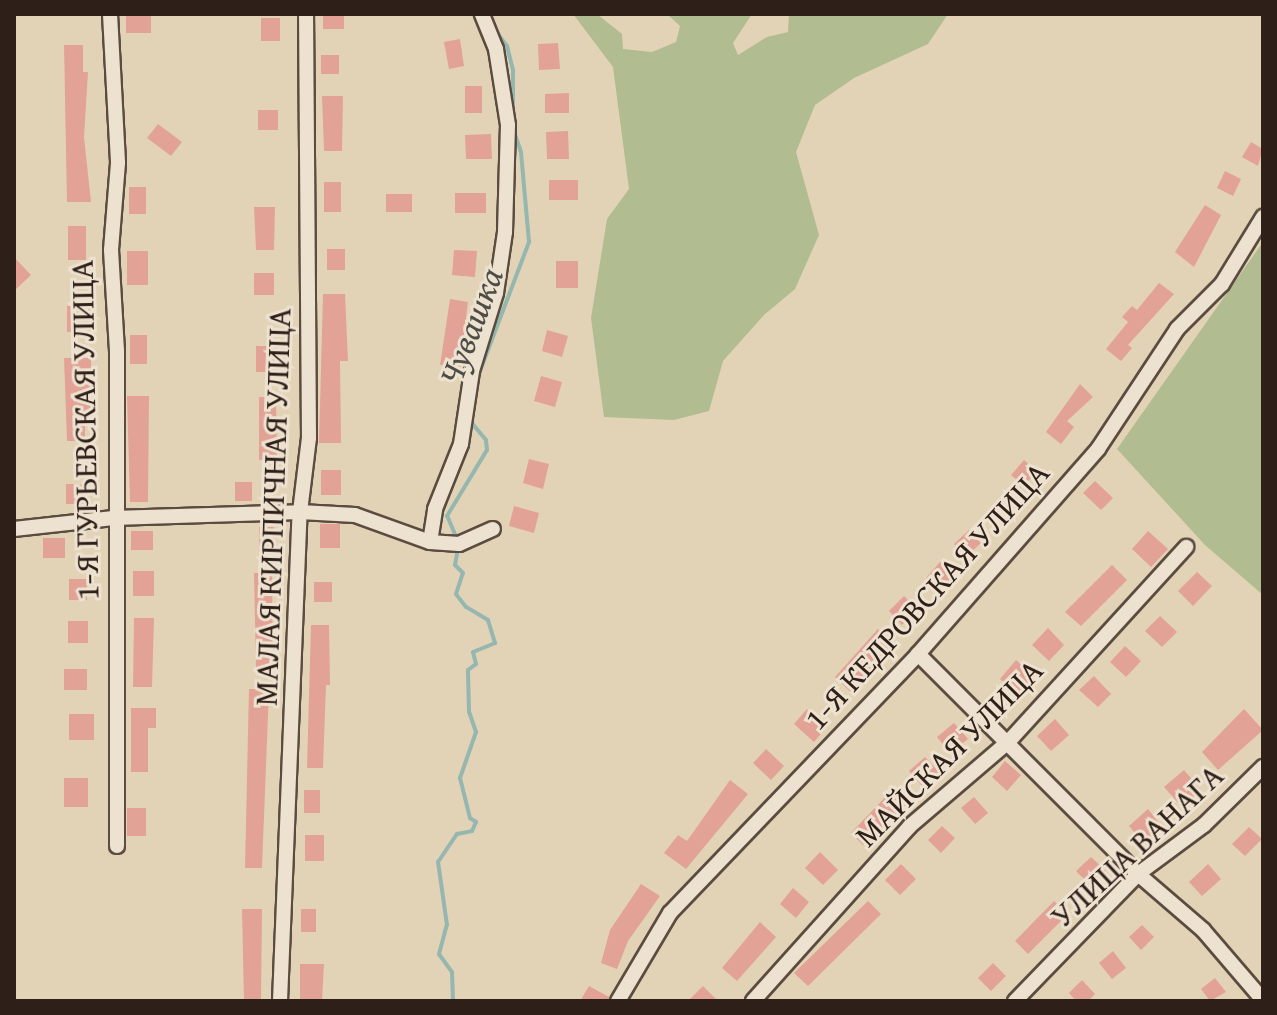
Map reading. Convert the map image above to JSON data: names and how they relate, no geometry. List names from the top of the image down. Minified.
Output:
{"streets":{"street":["1-Я ГУРЬЕВСКАЯ УЛИЦА","МАЛАЯ КИРПИЧНАЯ УЛИЦА","1-Я КЕДРОВСКАЯ УЛИЦА","МАЙСКАЯ УЛИЦА","УЛИЦА ВАНАГА"]},"water":["Чувашка"]}
